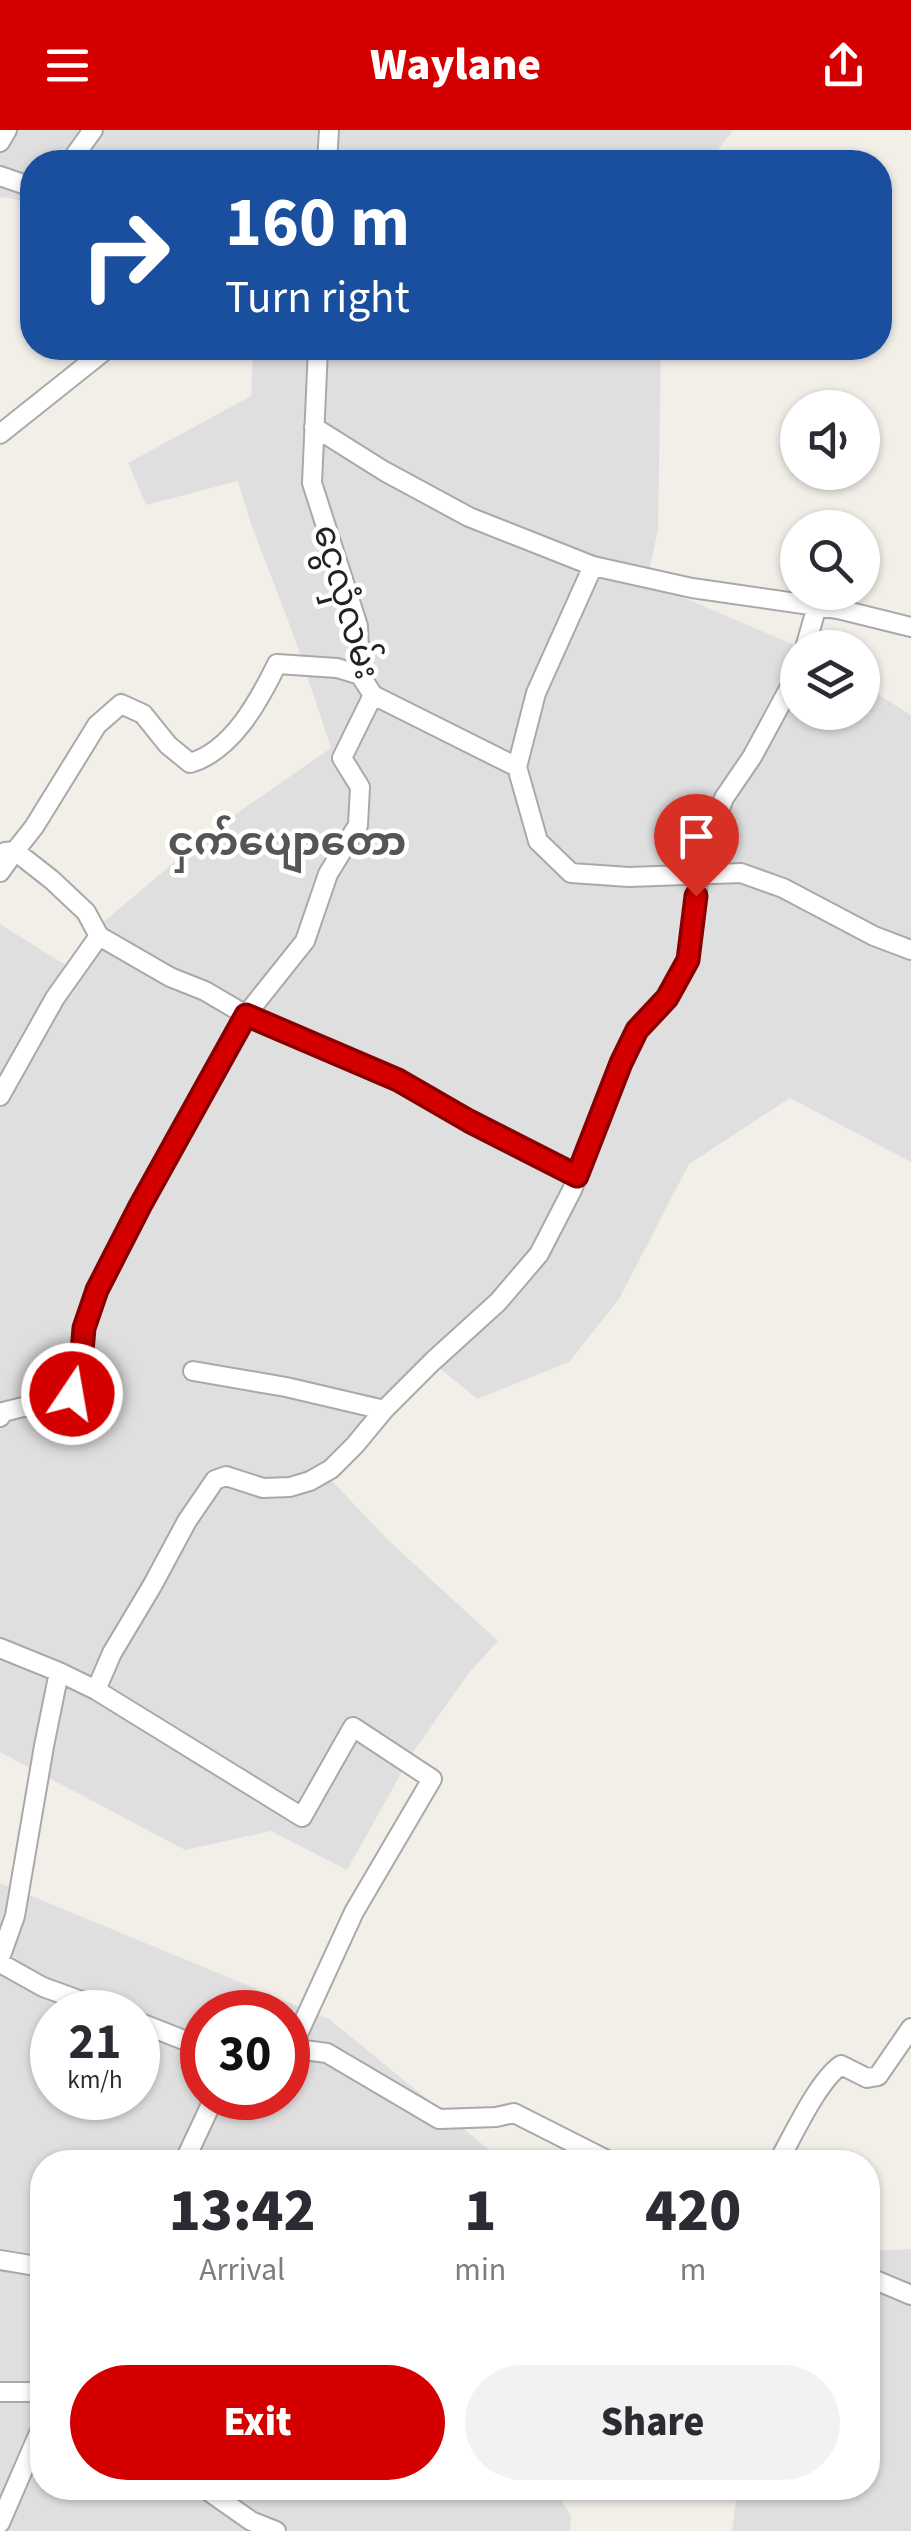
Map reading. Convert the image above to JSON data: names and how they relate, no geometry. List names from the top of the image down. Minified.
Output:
{"streets":{"street":["ငွေလှံလမ်း"]},"districts":["ငှက်ပျောတော"],"page":{"header":"Waylane","turn":["160 m","Turn right"],"speed":"21 km/h","limit":"30","eta":["13:42","Arrival","1","min","420","m"],"buttons":["Exit","Share"]}}
